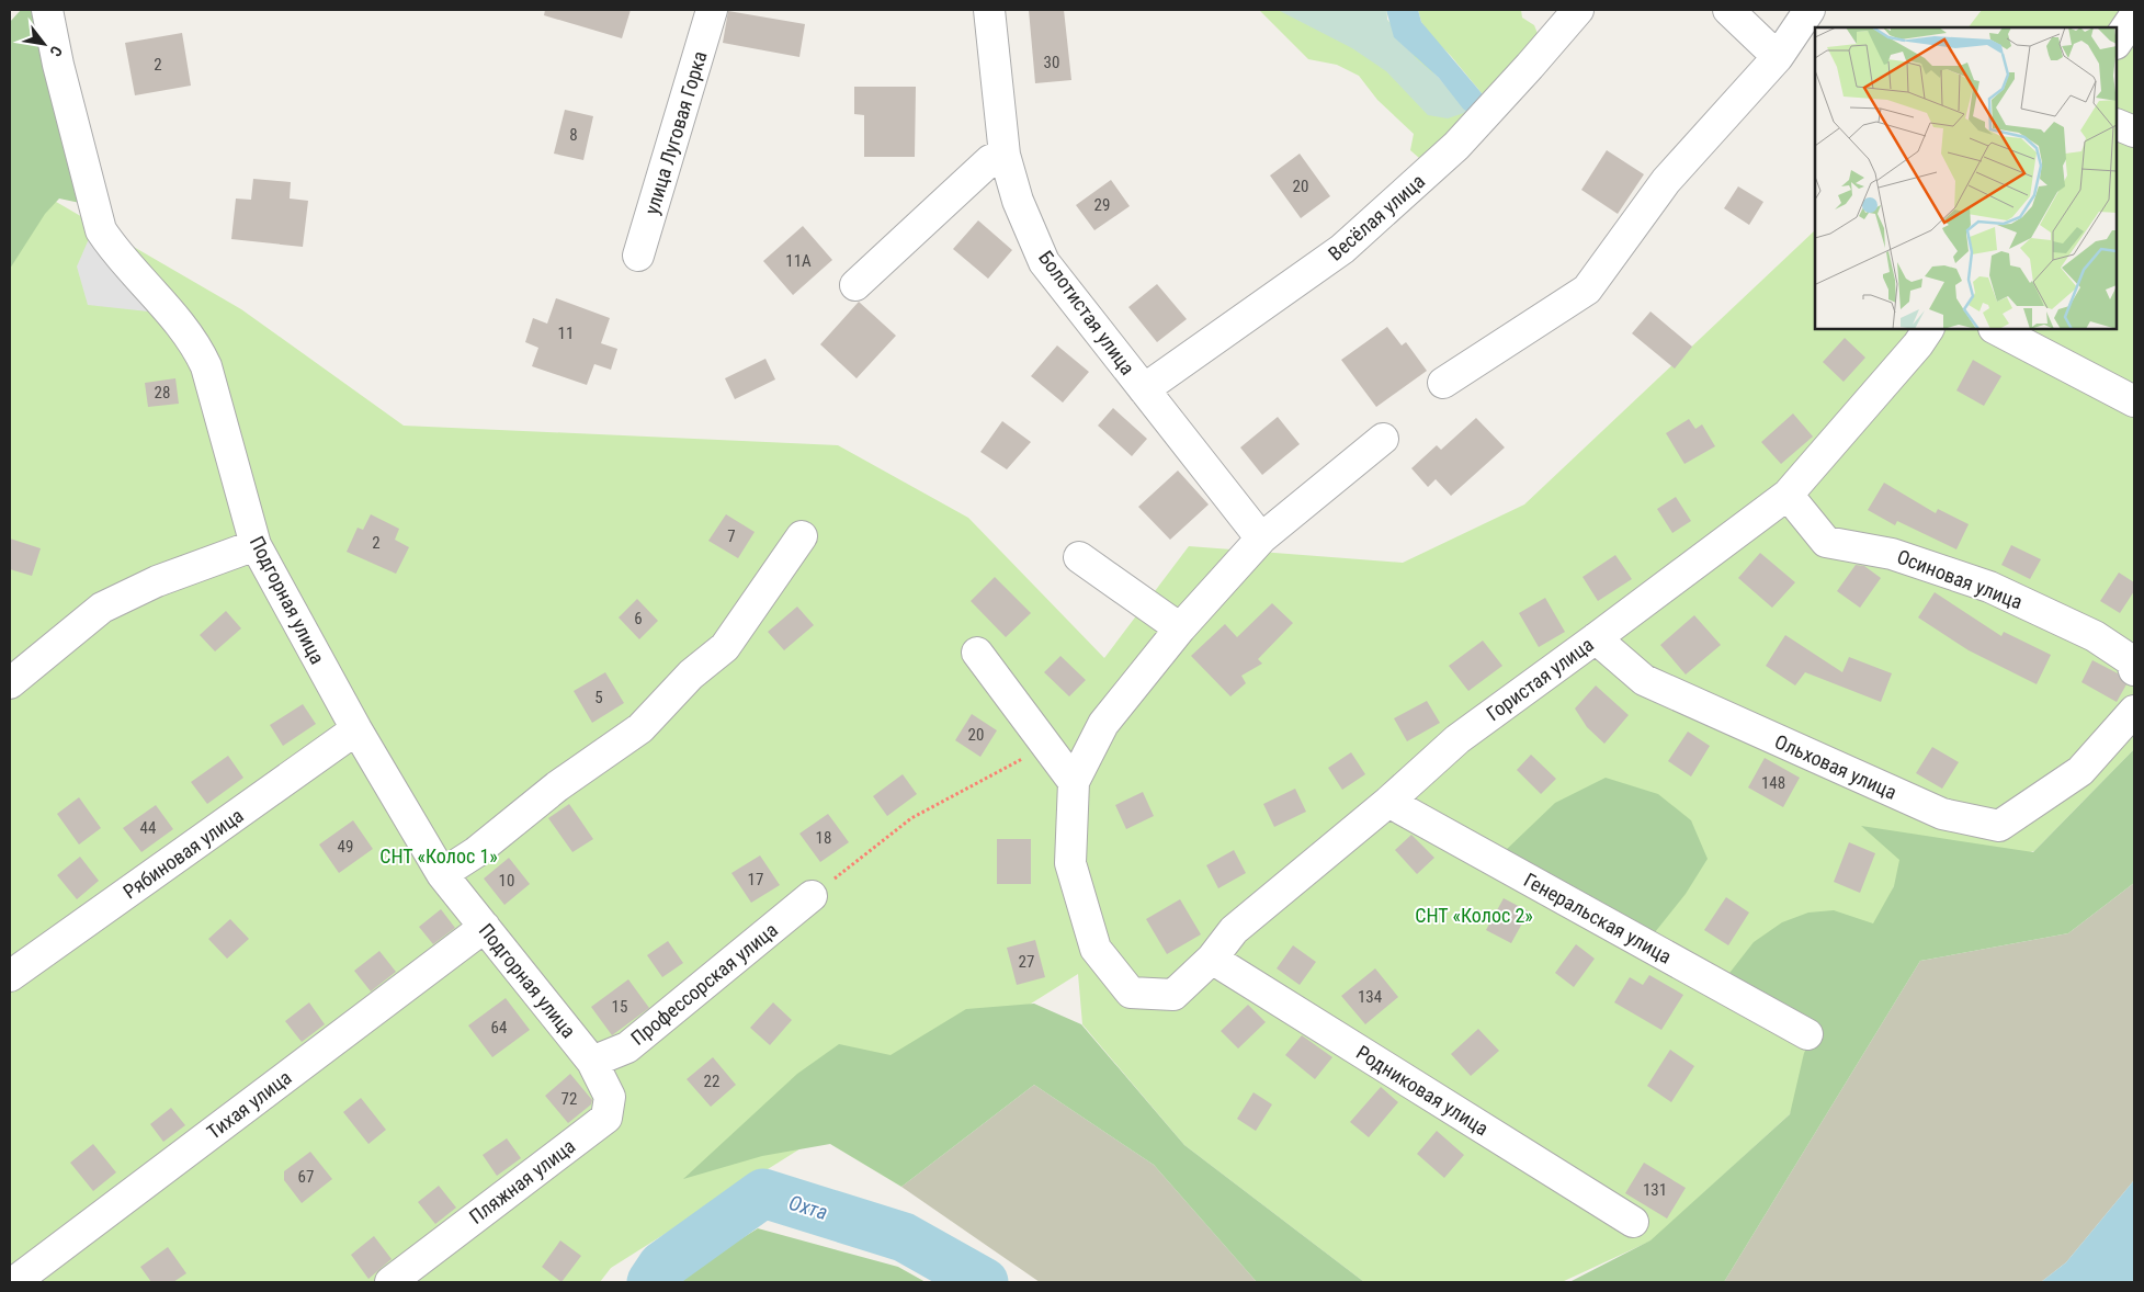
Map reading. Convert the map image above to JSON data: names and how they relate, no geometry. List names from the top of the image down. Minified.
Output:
{"streets":{"street":["улица Луговая Горка","Весёлая улица","Болотистая улица","Осиновая улица","Подгорная улица","Гористая улица","Ольховая улица","Рябиновая улица","Генеральская улица","Профессорская улица","Родниковая улица","Тихая улица","Пляжная улица"]},"crossings":[["Весёлая улица","Болотистая улица"],["Осиновая улица","Гористая улица"],["Подгорная улица","Рябиновая улица"],["Подгорная улица","Профессорская улица"],["Подгорная улица","Тихая улица"],["Подгорная улица","Пляжная улица"],["Гористая улица","Ольховая улица"],["Гористая улица","Генеральская улица"],["Гористая улица","Родниковая улица"],["Профессорская улица","Пляжная улица"]],"water":["Охта"],"parks":["СНТ «Колос 1»","СНТ «Колос 2»"],"house_numbers":["30","2","8","20","29","11А","11","28","7","2","6","5","20","148","44","18","49","17","10","27","134","15","64","22","72","67","131"],"north":"bottom right"}
